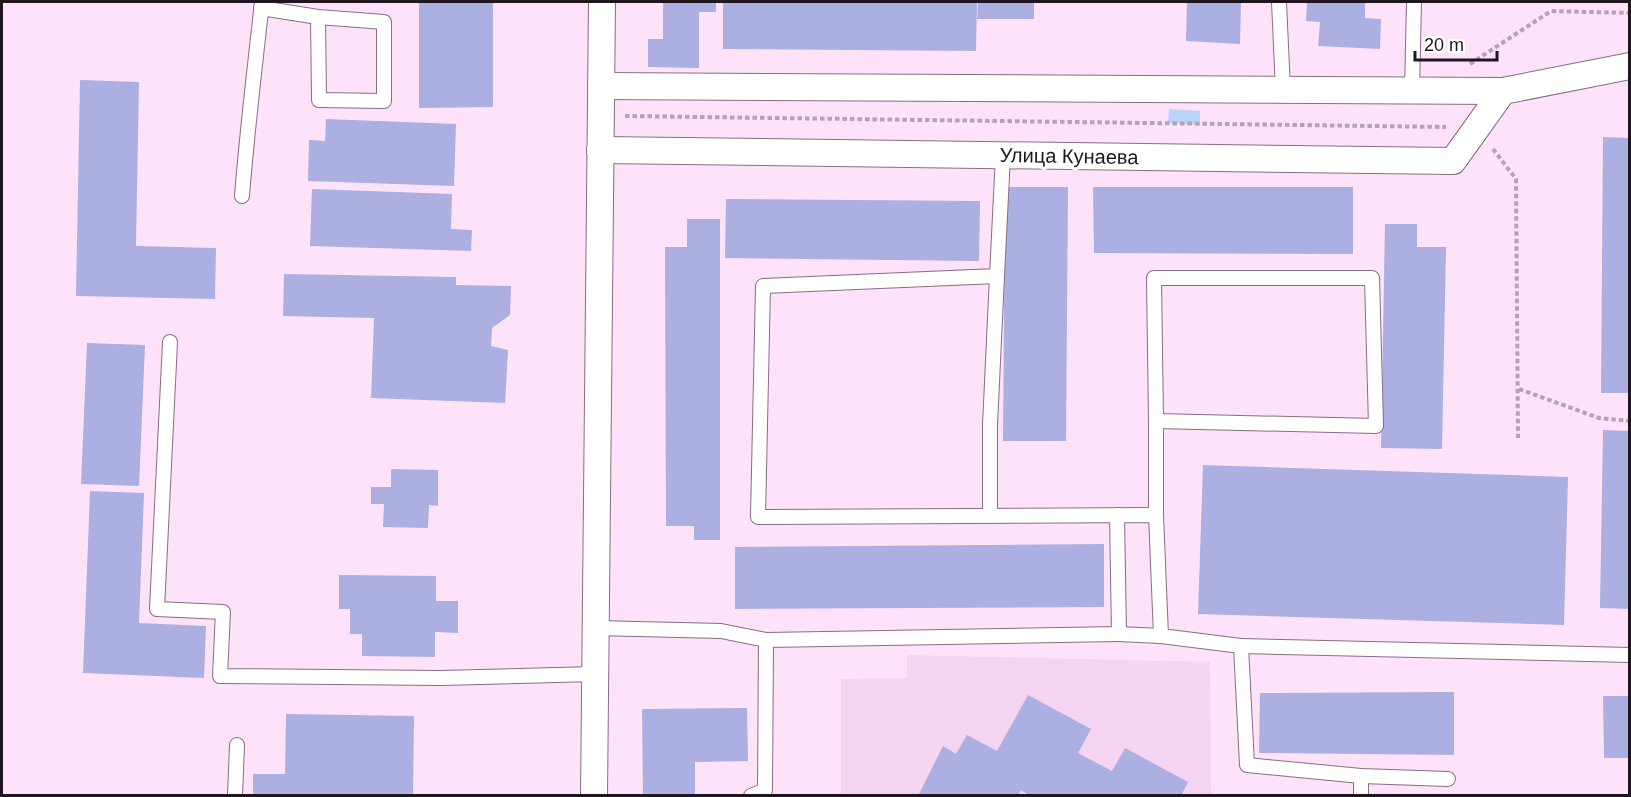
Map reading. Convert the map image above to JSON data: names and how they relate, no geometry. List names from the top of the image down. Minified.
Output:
{"streets":{"street":["Улица Кунаева"]},"scale_bar":"20 m"}
